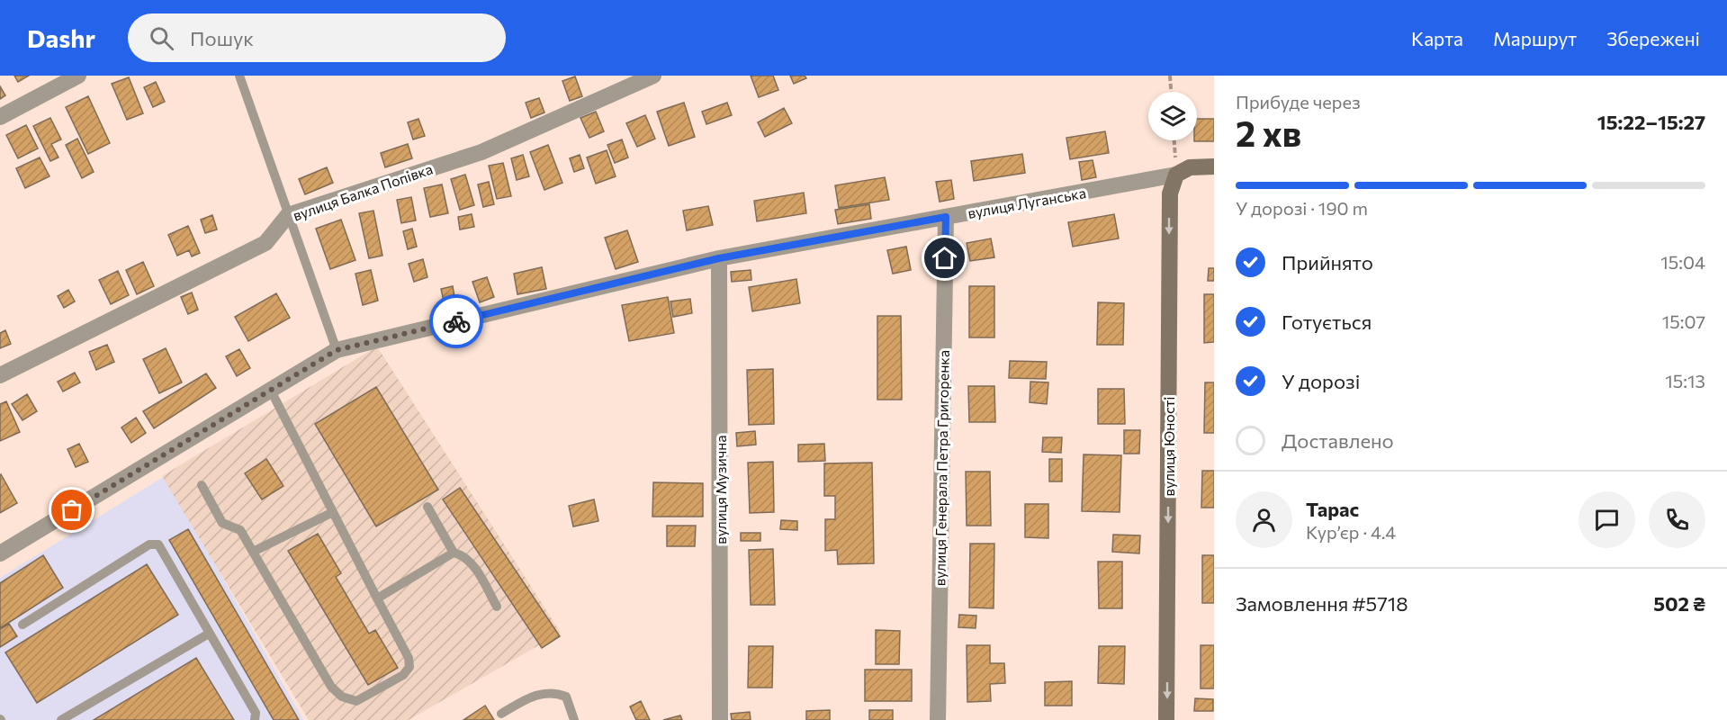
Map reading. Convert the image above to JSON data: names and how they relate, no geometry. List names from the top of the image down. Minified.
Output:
{"streets":{"street":["вулиця Балка Попівка","вулиця Луганська","вулиця Юності","вулиця Генерала Петра Григоренка","вулиця Музична"]},"crossings":[["вулиця Луганська","вулиця Юності"],["вулиця Луганська","вулиця Генерала Петра Григоренка"],["вулиця Луганська","вулиця Музична"]],"one_way":["вулиця Юності"],"page":{"header":"Dashr","search":"Пошук","nav":["Карта","Маршрут","Збережені"],"heading":["2 хв","Прибуде через","15:22–15:27"],"panel":["Тарас","Кур’єр · 4.4","Замовлення #5718","502 ₴"],"bar":"У дорозі · 190 m","list":[["Прийнято","15:04"],["Готується","15:07"],["У дорозі","15:13"],"Доставлено"]}}
